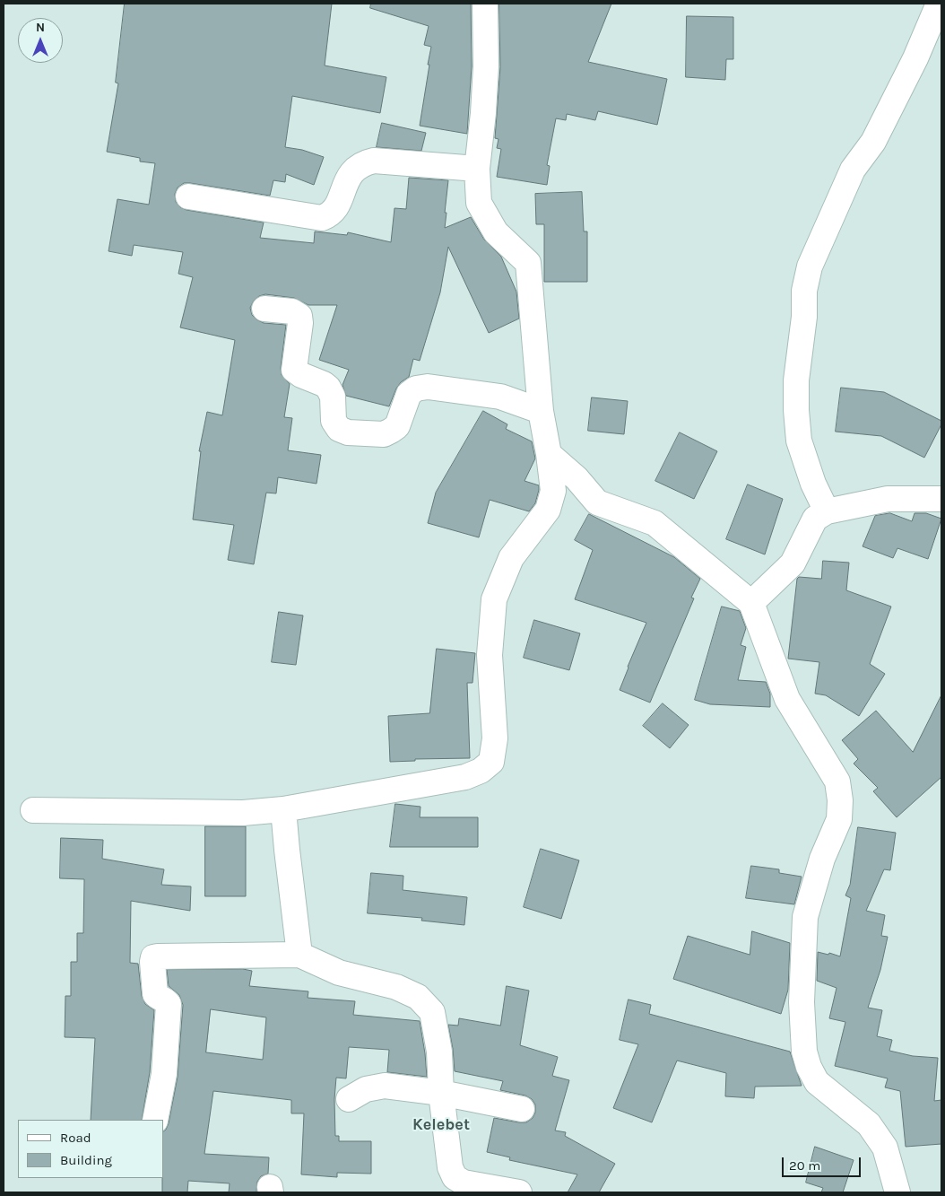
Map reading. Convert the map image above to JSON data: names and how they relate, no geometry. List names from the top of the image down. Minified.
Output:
{"districts":["Kelebet"],"legend":["Road","Building"],"scale_bar":"20 m","north":"top"}
